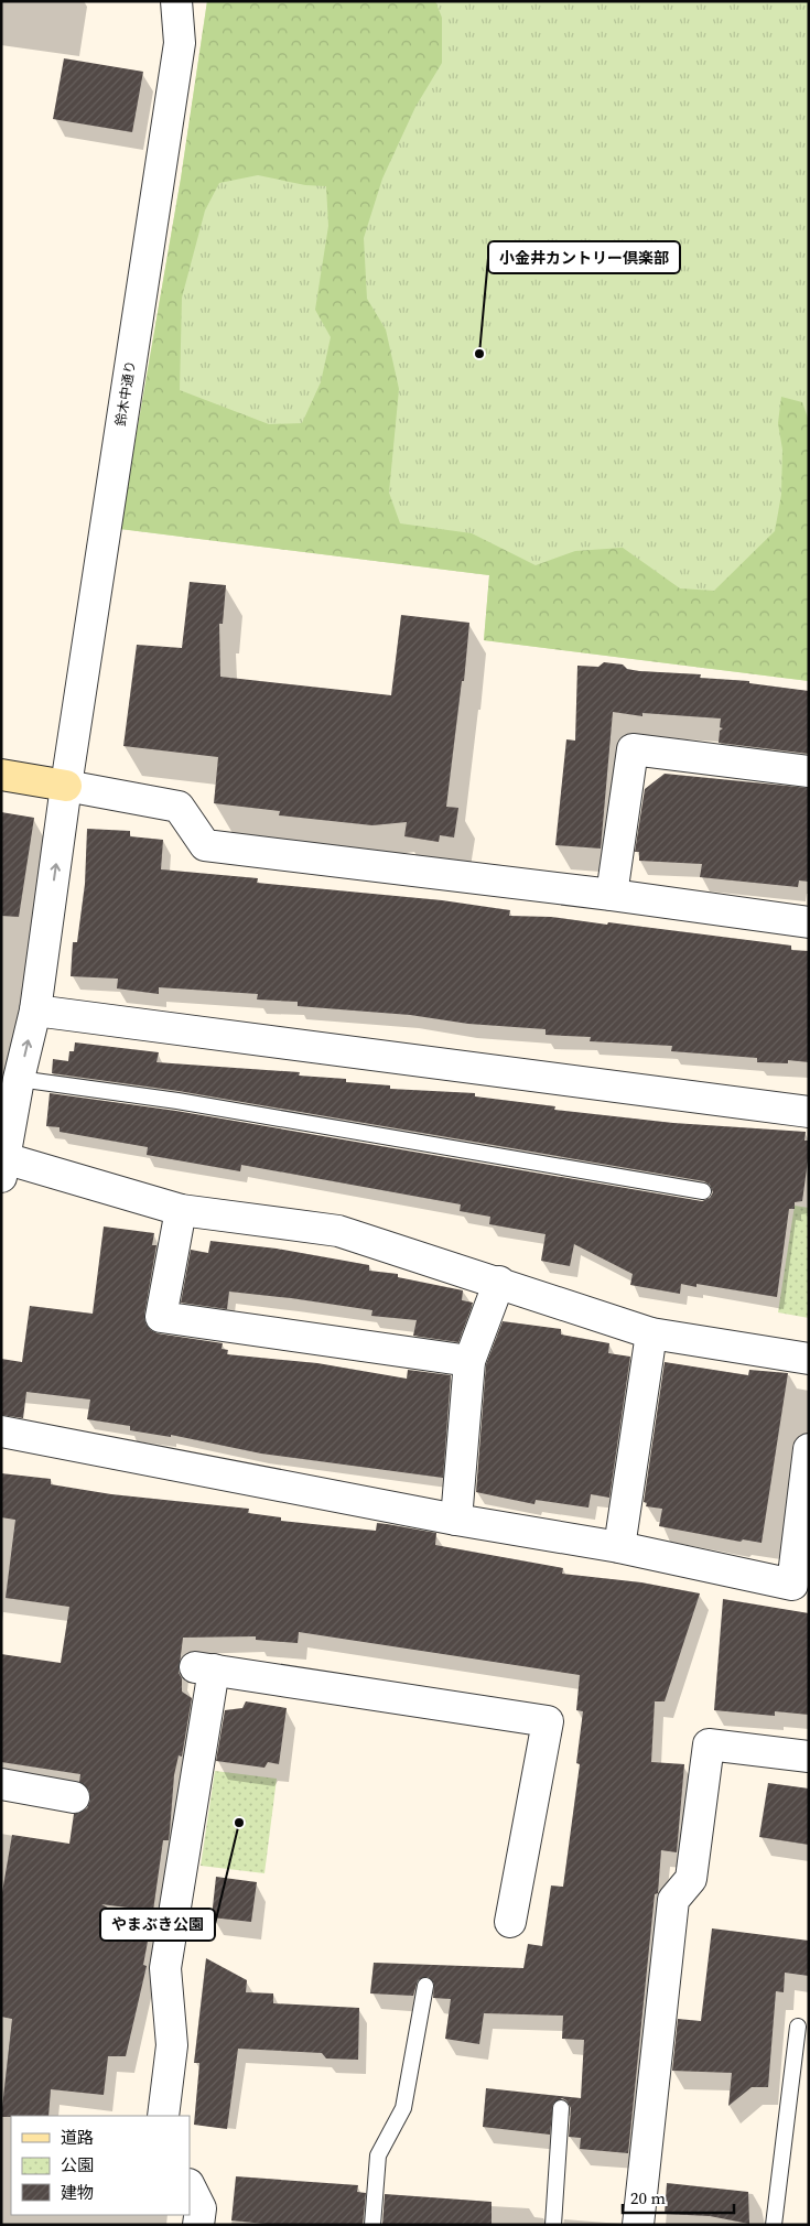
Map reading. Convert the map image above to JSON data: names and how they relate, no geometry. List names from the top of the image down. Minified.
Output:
{"streets":{"street":["鈴木中通り"]},"places":["小金井カントリー倶楽部","やまぶき公園"],"legend":["道路","公園","建物"],"scale_bar":"20 m"}
